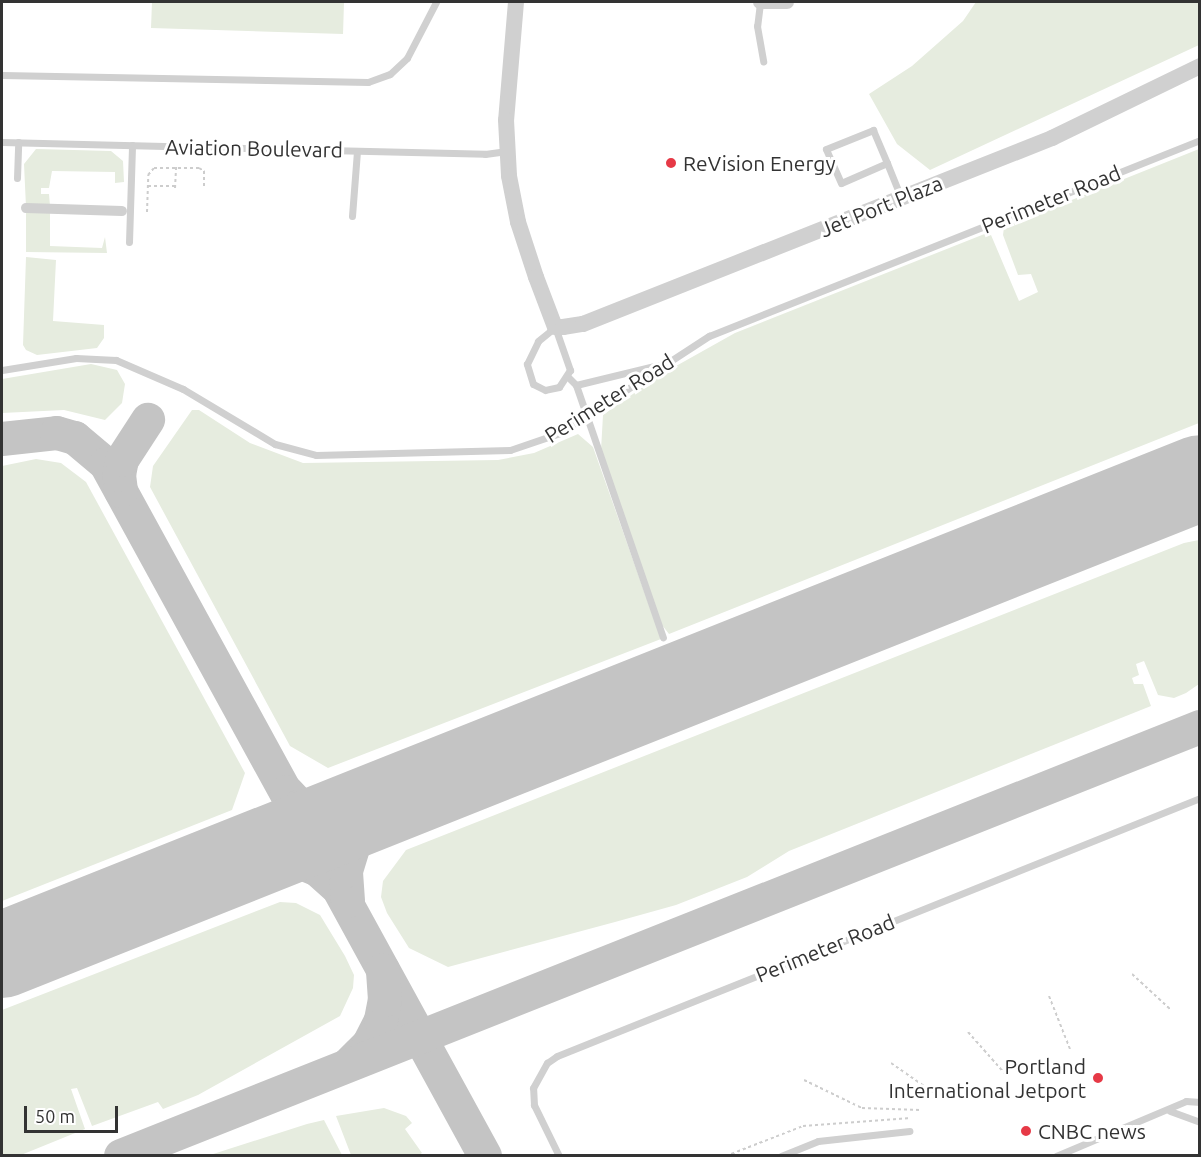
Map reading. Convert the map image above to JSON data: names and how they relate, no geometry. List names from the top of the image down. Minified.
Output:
{"streets":{"street":["Jet Port Plaza"],"lane":["Aviation Boulevard","Perimeter Road"]},"places":["ReVision Energy","Portland International Jetport","CNBC news"],"scale_bar":"50 m"}
